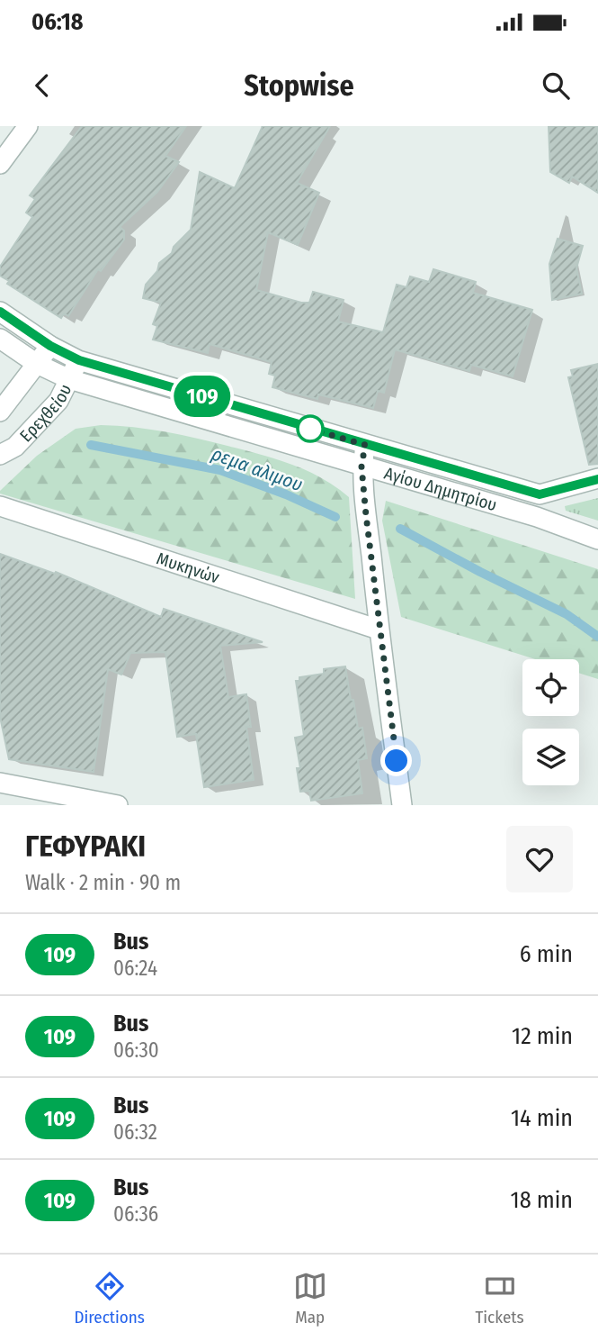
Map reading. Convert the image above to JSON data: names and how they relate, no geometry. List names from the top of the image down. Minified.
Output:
{"streets":{"street":["Ερεχθείου","Αγίου Δημητρίου","Μυκηνών"]},"crossings":[["Ερεχθείου","Αγίου Δημητρίου"]],"water":["ρεμα αλιμου"],"lines":["bus line 109"],"page":{"status":"06:18","header":"Stopwise","on_map":"109","heading":["ΓΕΦΥΡΑΚΙ","Walk · 2 min · 90 m"],"list":[{"mark":"109","name":"Bus","note":"06:24","value":"6 min"},{"mark":"109","name":"Bus","note":"06:30","value":"12 min"},{"mark":"109","name":"Bus","note":"06:32","value":"14 min"},{"mark":"109","name":"Bus","note":"06:36","value":"18 min"}],"tabs":["Directions","Map","Tickets"]}}
